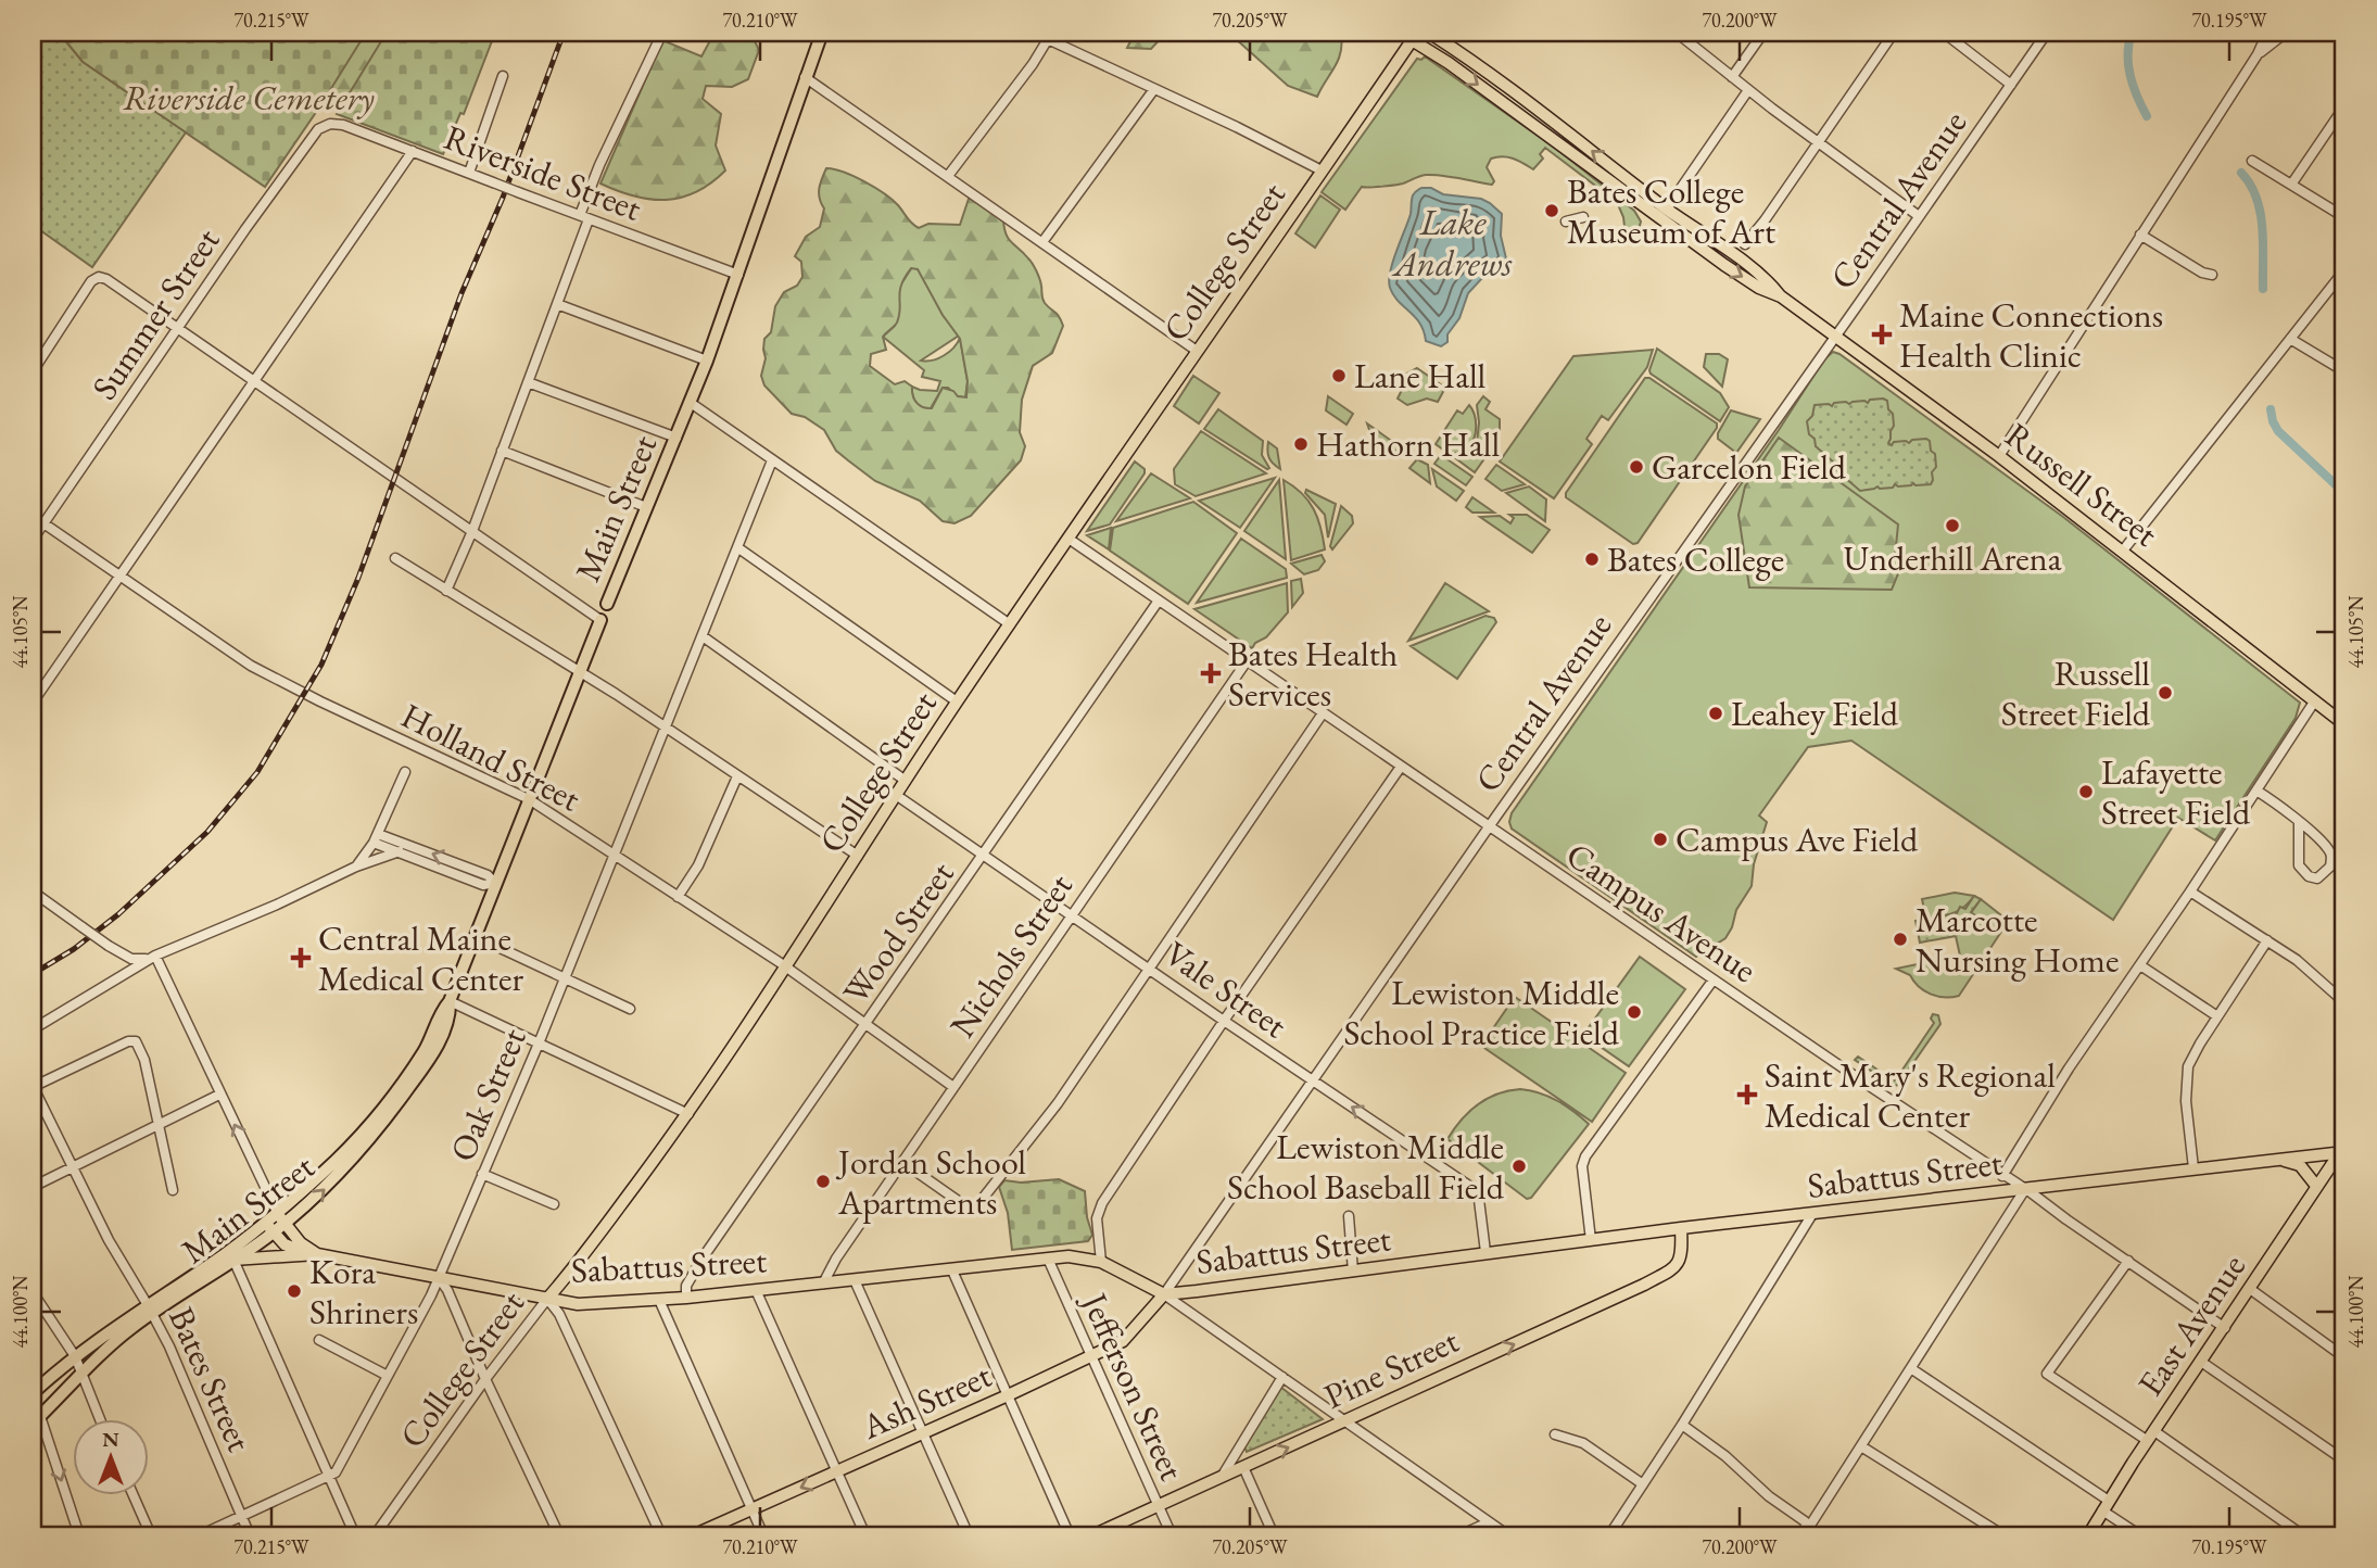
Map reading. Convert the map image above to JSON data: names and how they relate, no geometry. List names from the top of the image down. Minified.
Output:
{"streets":{"highway":["Main Street"],"main road":["College Street","Russell Street","Sabattus Street","East Avenue","Pine Street","Ash Street"],"street":["Riverside Street","Central Avenue","Summer Street","Holland Street","Campus Avenue","Wood Street","Nichols Street","Vale Street","Oak Street","Bates Street","Jefferson Street"]},"crossings":[["Riverside Street","Summer Street"],["Riverside Street","Main Street"],["Central Avenue","Russell Street"],["Central Avenue","Campus Avenue"],["Central Avenue","Vale Street"],["Central Avenue","Sabattus Street"],["Central Avenue","Ash Street"],["College Street","Russell Street"],["College Street","Holland Street"],["College Street","Campus Avenue"],["College Street","Vale Street"],["College Street","Sabattus Street"],["Summer Street","Holland Street"],["Main Street","Holland Street"],["Main Street","Bates Street"],["Holland Street","Wood Street"],["Holland Street","Nichols Street"],["Holland Street","Oak Street"],["Campus Avenue","Wood Street"],["Campus Avenue","Nichols Street"],["Campus Avenue","Sabattus Street"],["Campus Avenue","East Avenue"],["Wood Street","Vale Street"],["Wood Street","Sabattus Street"],["Nichols Street","Vale Street"],["Nichols Street","Sabattus Street"],["Vale Street","Sabattus Street"],["Oak Street","Sabattus Street"],["Oak Street","Bates Street"],["Sabattus Street","East Avenue"],["Sabattus Street","Pine Street"],["Sabattus Street","Jefferson Street"],["Sabattus Street","Ash Street"],["Pine Street","Jefferson Street"],["Jefferson Street","Ash Street"]],"one_way":["Pine Street"],"water":["Lake Andrews"],"parks":["Riverside Cemetery"],"places":{"other":["Bates College Museum of Art","Lane Hall","Hathorn Hall","Garcelon Field","Underhill Arena","Bates College","Russell Street Field","Leahey Field","Lafayette Street Field","Campus Ave Field","Marcotte Nursing Home","Lewiston Middle School Practice Field","Lewiston Middle School Baseball Field","Jordan School Apartments","Kora Shriners"],"health":["Maine Connections Health Clinic","Bates Health Services","Central Maine Medical Center","Saint Mary's Regional Medical Center"]},"north":"top","coordinates":["70.215°W","70.210°W","70.205°W","70.200°W","70.195°W","44.105°N","44.100°N"]}
